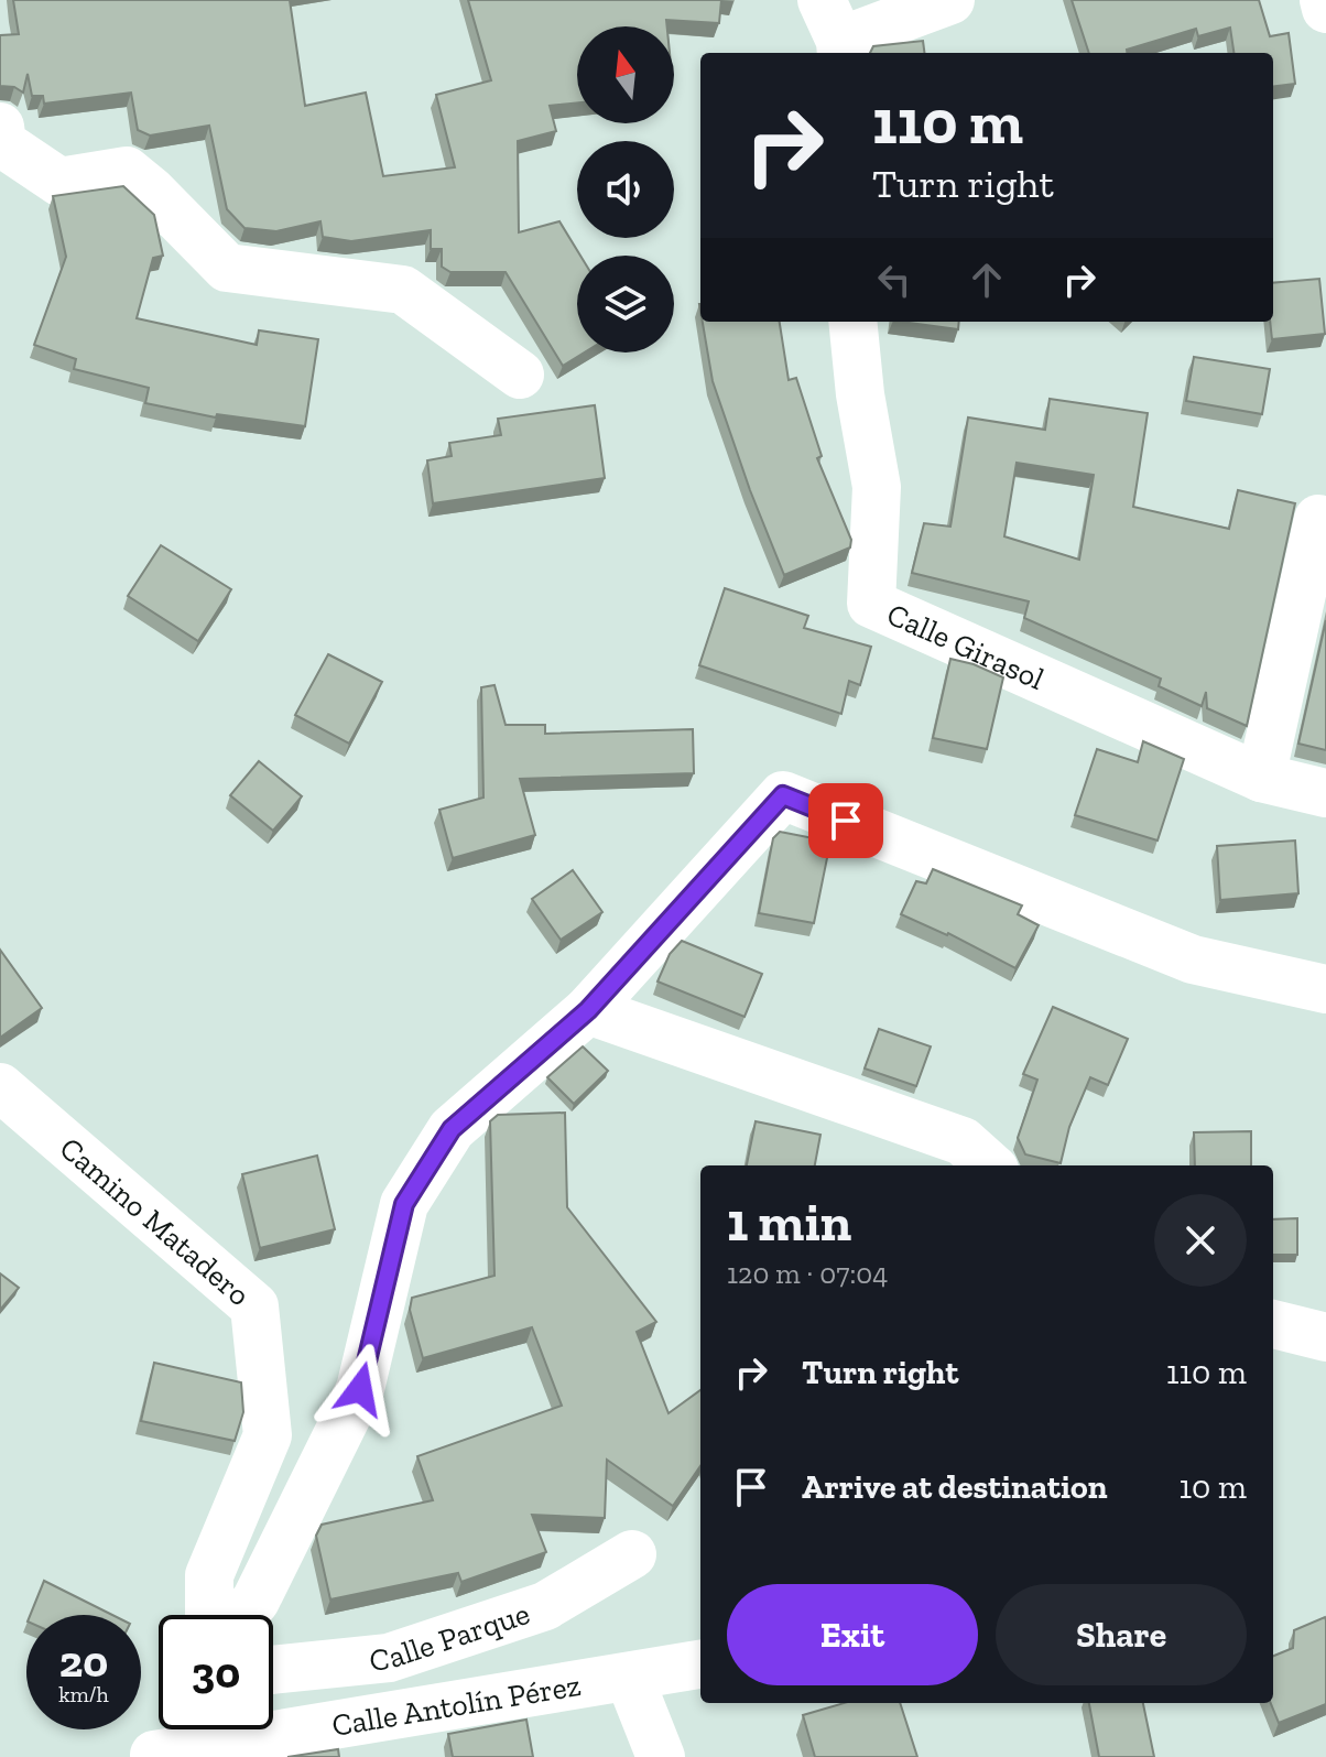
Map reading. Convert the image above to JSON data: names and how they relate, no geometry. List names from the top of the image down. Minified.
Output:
{"streets":{"street":["Calle Girasol","Camino Matadero","Calle Parque","Calle Antolín Pérez"]},"north":"top","page":{"turn":["110 m","Turn right"],"heading":["1 min","120 m · 07:04"],"list":[{"name":"Turn right","value":"110 m"},{"name":"Arrive at destination","value":"10 m"}],"buttons":["Exit","Share"],"speed":"20 km/h","limit":"30"}}
